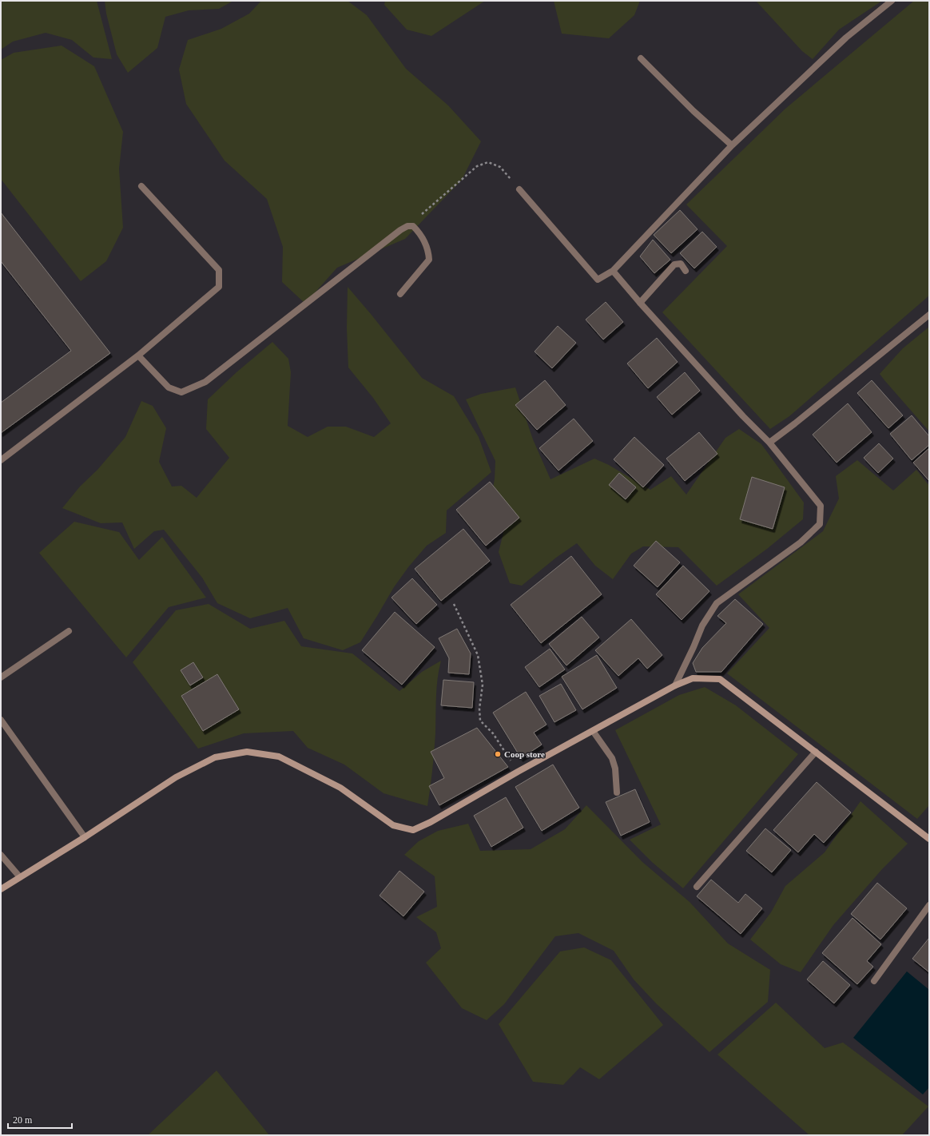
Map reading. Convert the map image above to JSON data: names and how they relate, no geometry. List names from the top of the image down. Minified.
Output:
{"places":["Coop store"],"scale_bar":"20 m"}
